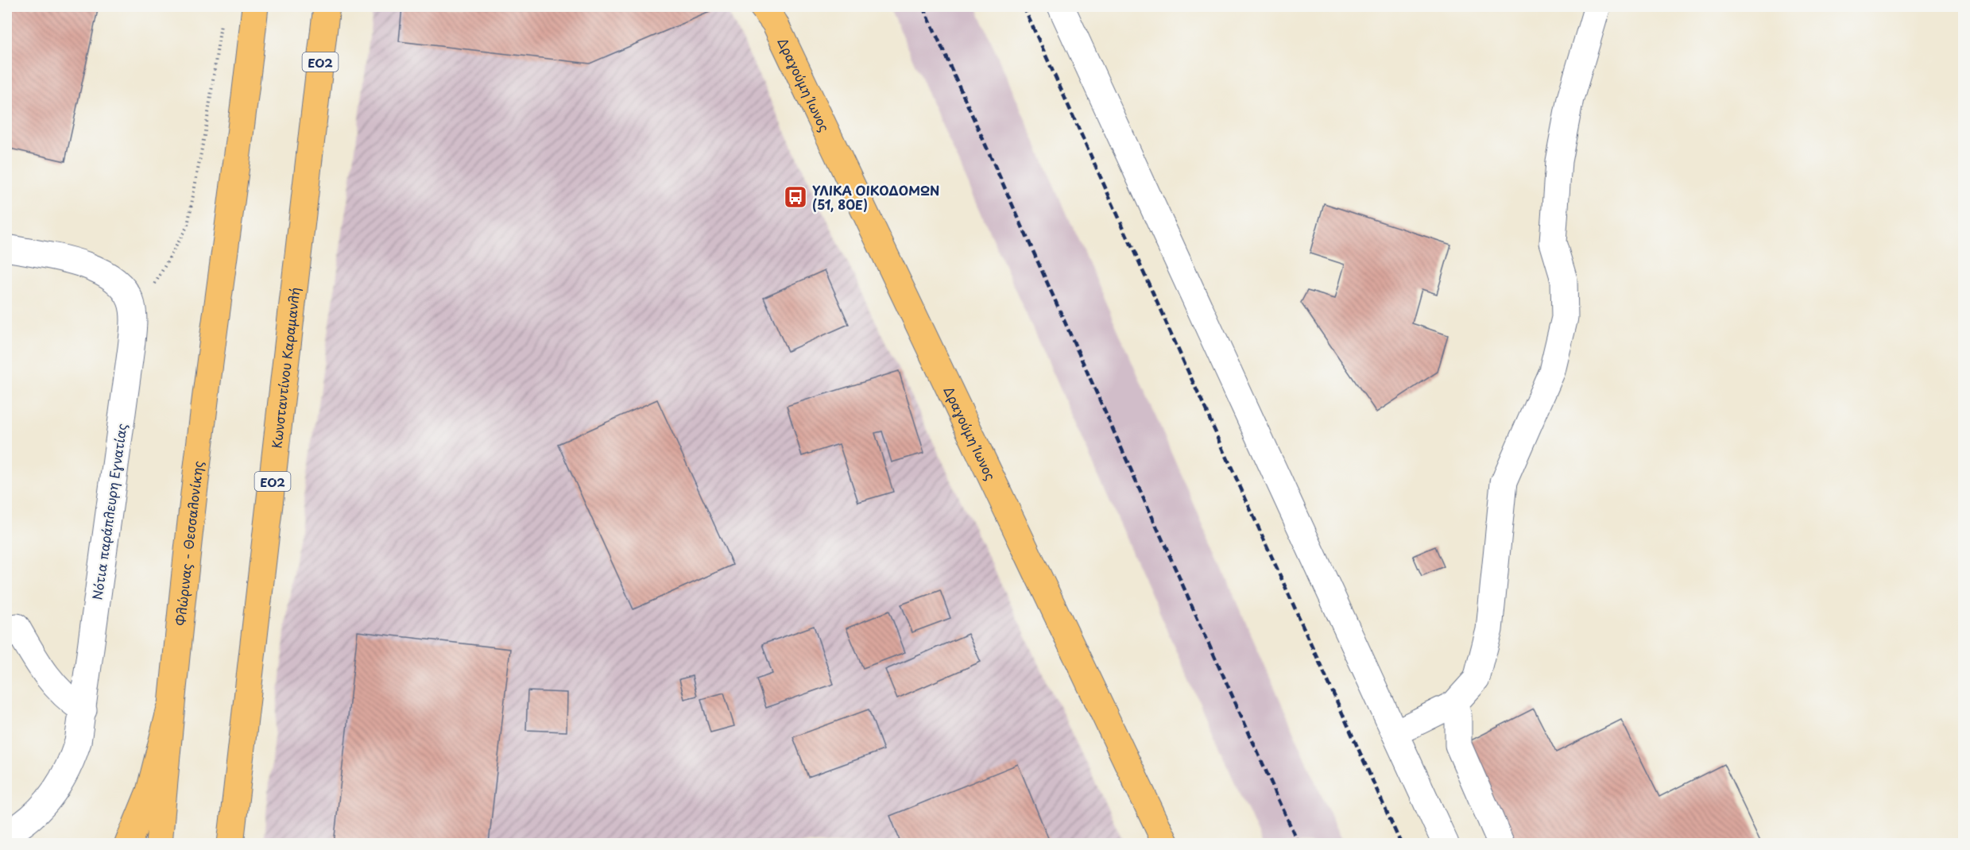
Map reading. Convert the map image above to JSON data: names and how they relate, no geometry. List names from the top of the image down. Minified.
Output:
{"streets":{"main road":["ΕΟ2","Δραγούμη Ίωνος","Κωνσταντίνου Καραμανλή","Φλώρινας - Θεσσαλονίκης"],"street":["Νότια παράπλευρη Εγνατίας"]},"places":{"bus stop":["ΥΛΙΚΑ ΟΙΚΟΔΟΜΩΝ (51, 80Ε)"]}}
